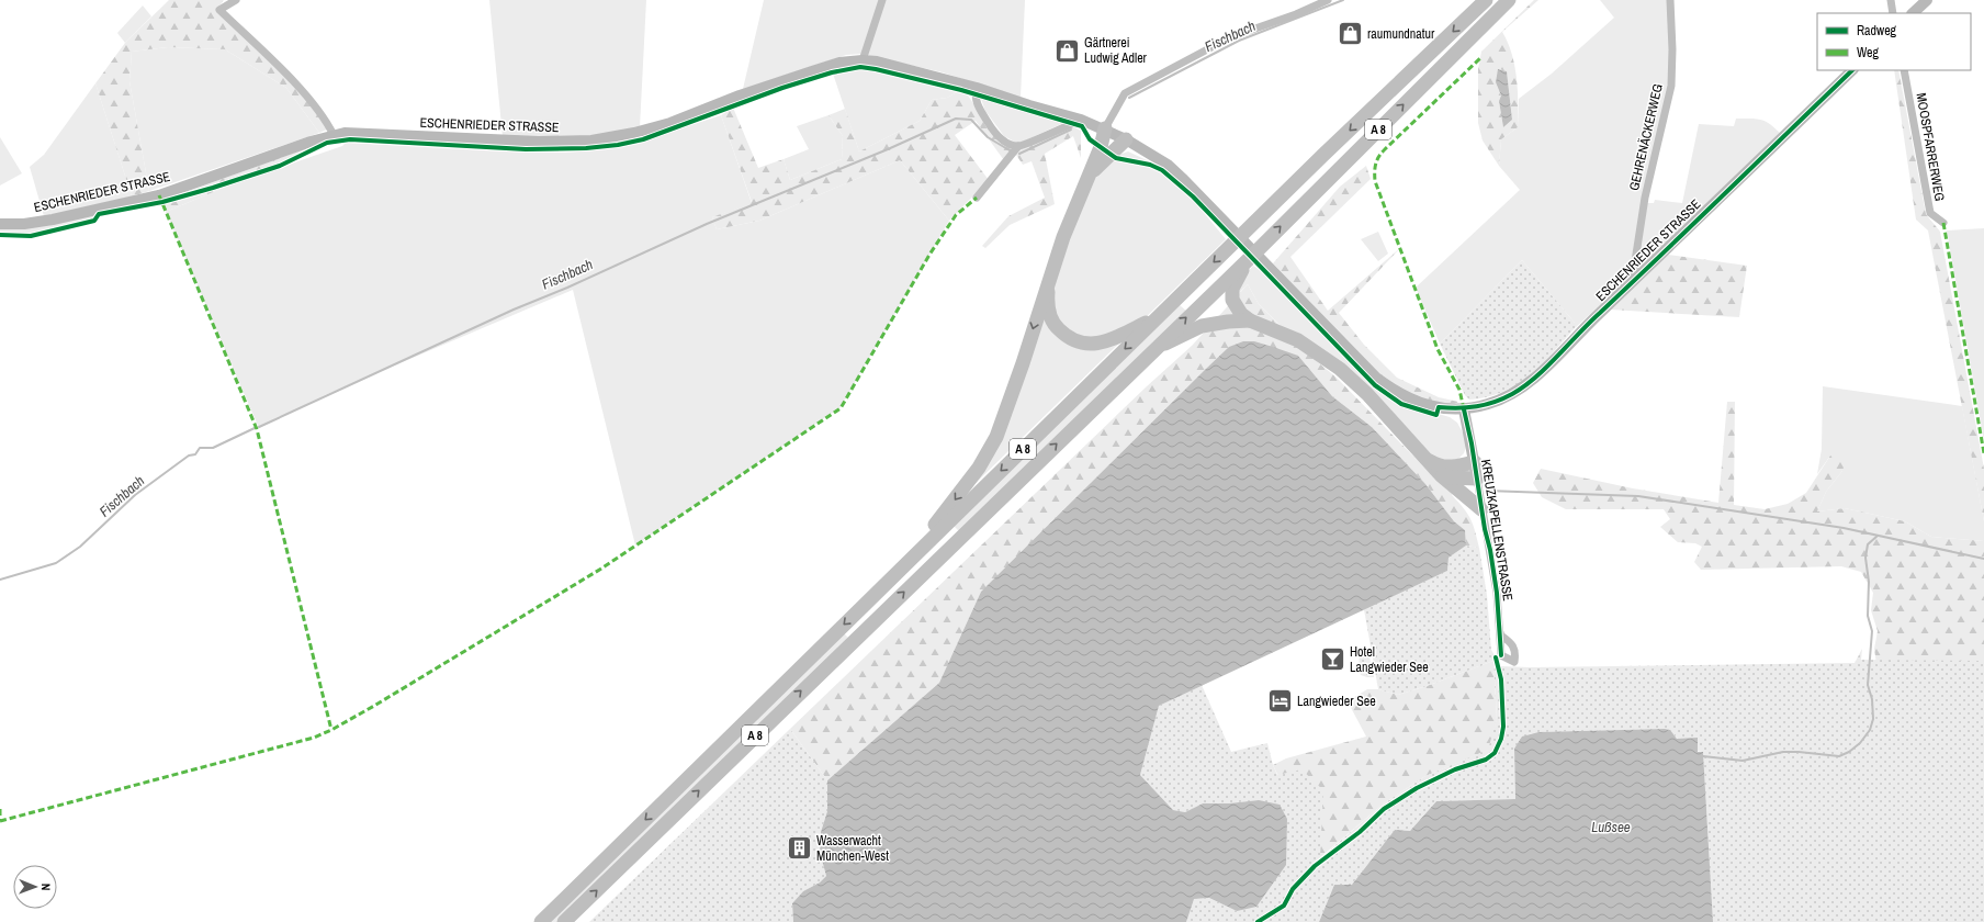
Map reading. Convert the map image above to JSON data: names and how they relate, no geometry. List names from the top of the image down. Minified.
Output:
{"streets":{"highway":["A 8"],"street":["ESCHENRIEDER STRASSE","GEHRENÄCKERWEG","MOOSPFARRERWEG","KREUZKAPELLENSTRASSE"]},"crossings":[["ESCHENRIEDER STRASSE","GEHRENÄCKERWEG"],["ESCHENRIEDER STRASSE","KREUZKAPELLENSTRASSE"]],"water":["Fischbach","Lußsee"],"places":{"shop":["raumundnatur","Gärtnerei Ludwig Adler"],"bar":["Hotel Langwieder See"],"hotel":["Langwieder See"],"building":["Wasserwacht München-West"]},"legend":["Radweg","Weg"],"north":"right"}
